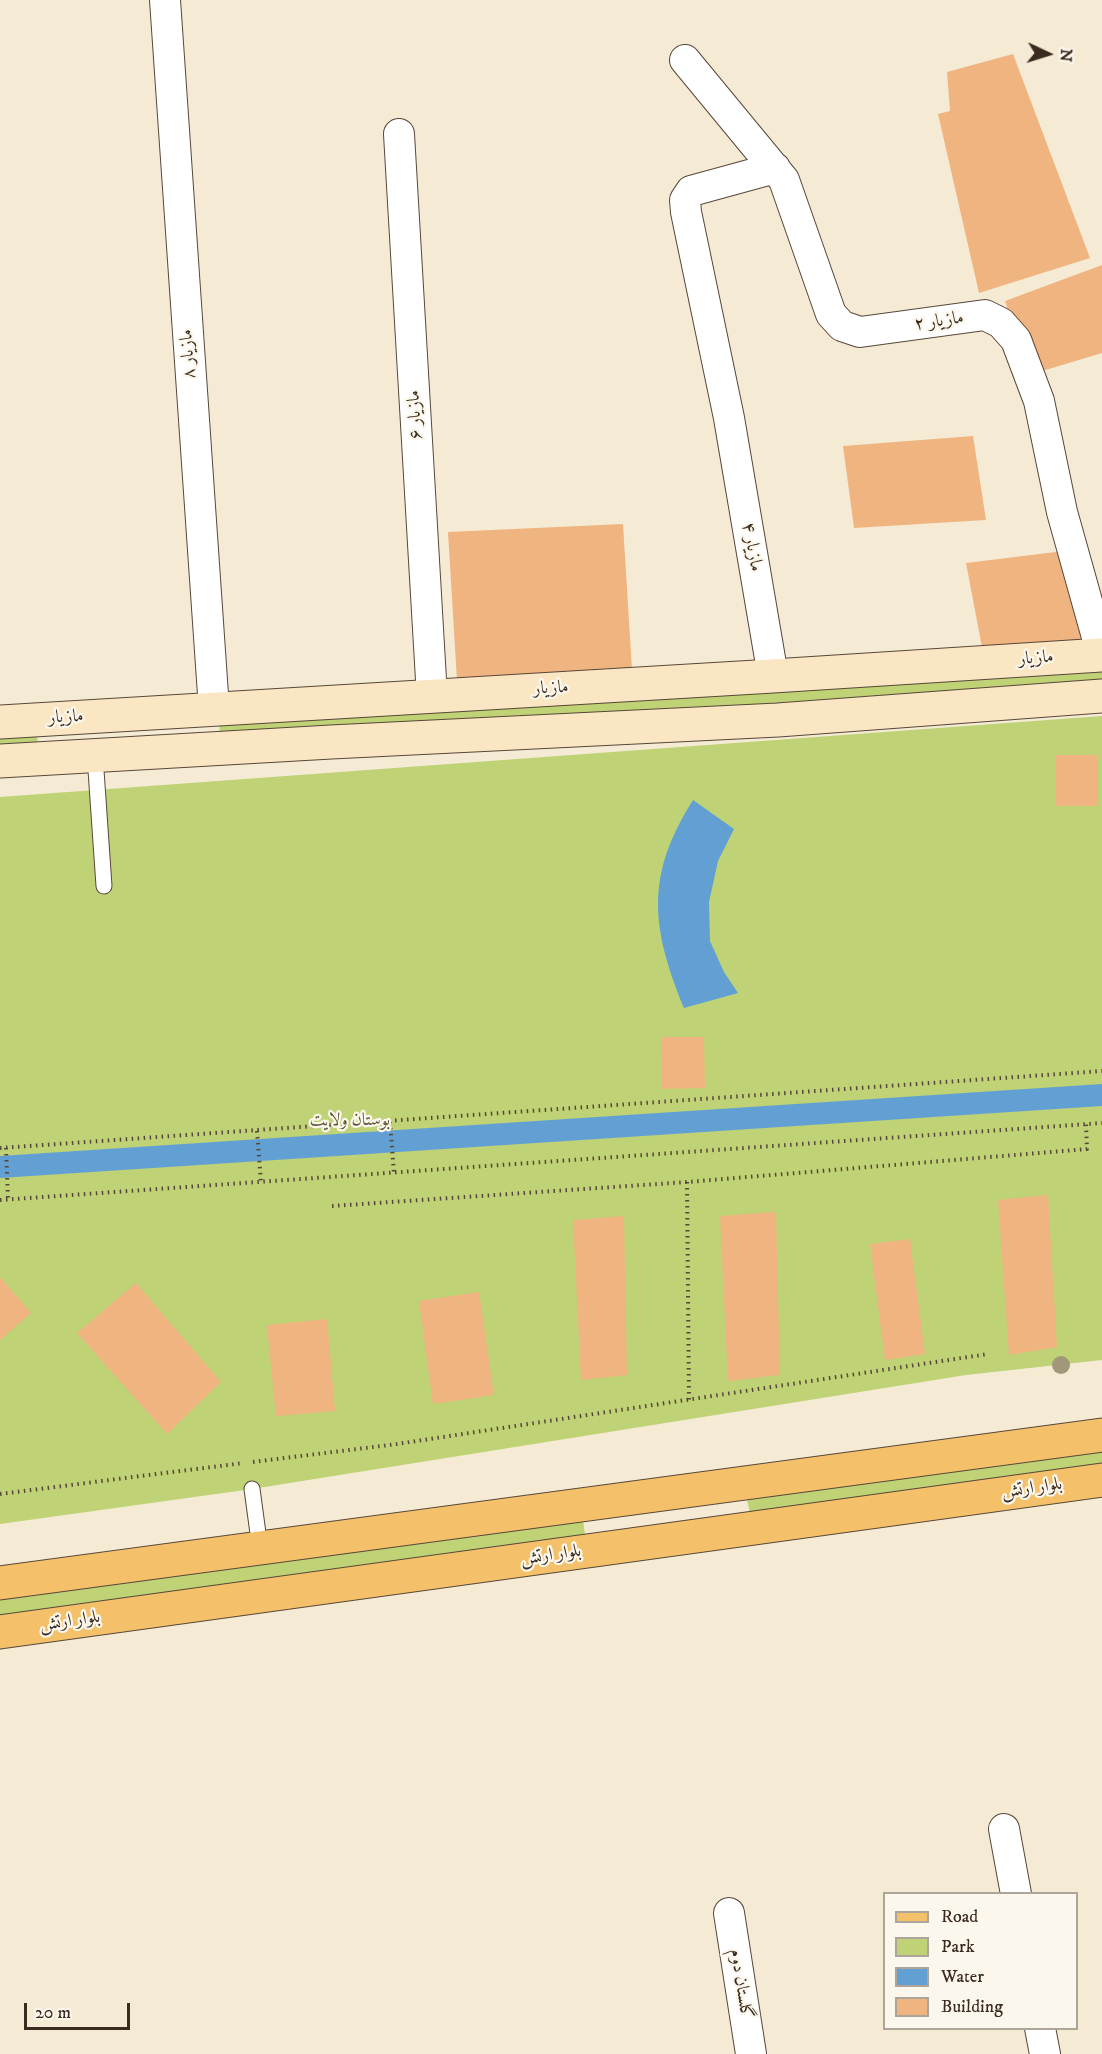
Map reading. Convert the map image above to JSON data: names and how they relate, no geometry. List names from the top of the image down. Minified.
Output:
{"streets":{"main road":["مازیار","بلوار ارتش"],"street":["مازیار ۲","مازیار ٨","مازیار ۶","مازیار ۴","گلستان دوم"]},"crossings":[["مازیار ۲","مازیار ۴"],["مازیار ۲","مازیار"],["مازیار ٨","مازیار"],["مازیار ۶","مازیار"],["مازیار ۴","مازیار"]],"parks":["بوستان ولایت"],"legend":["Road","Park","Water","Building"],"scale_bar":"20 m","north":"right"}
